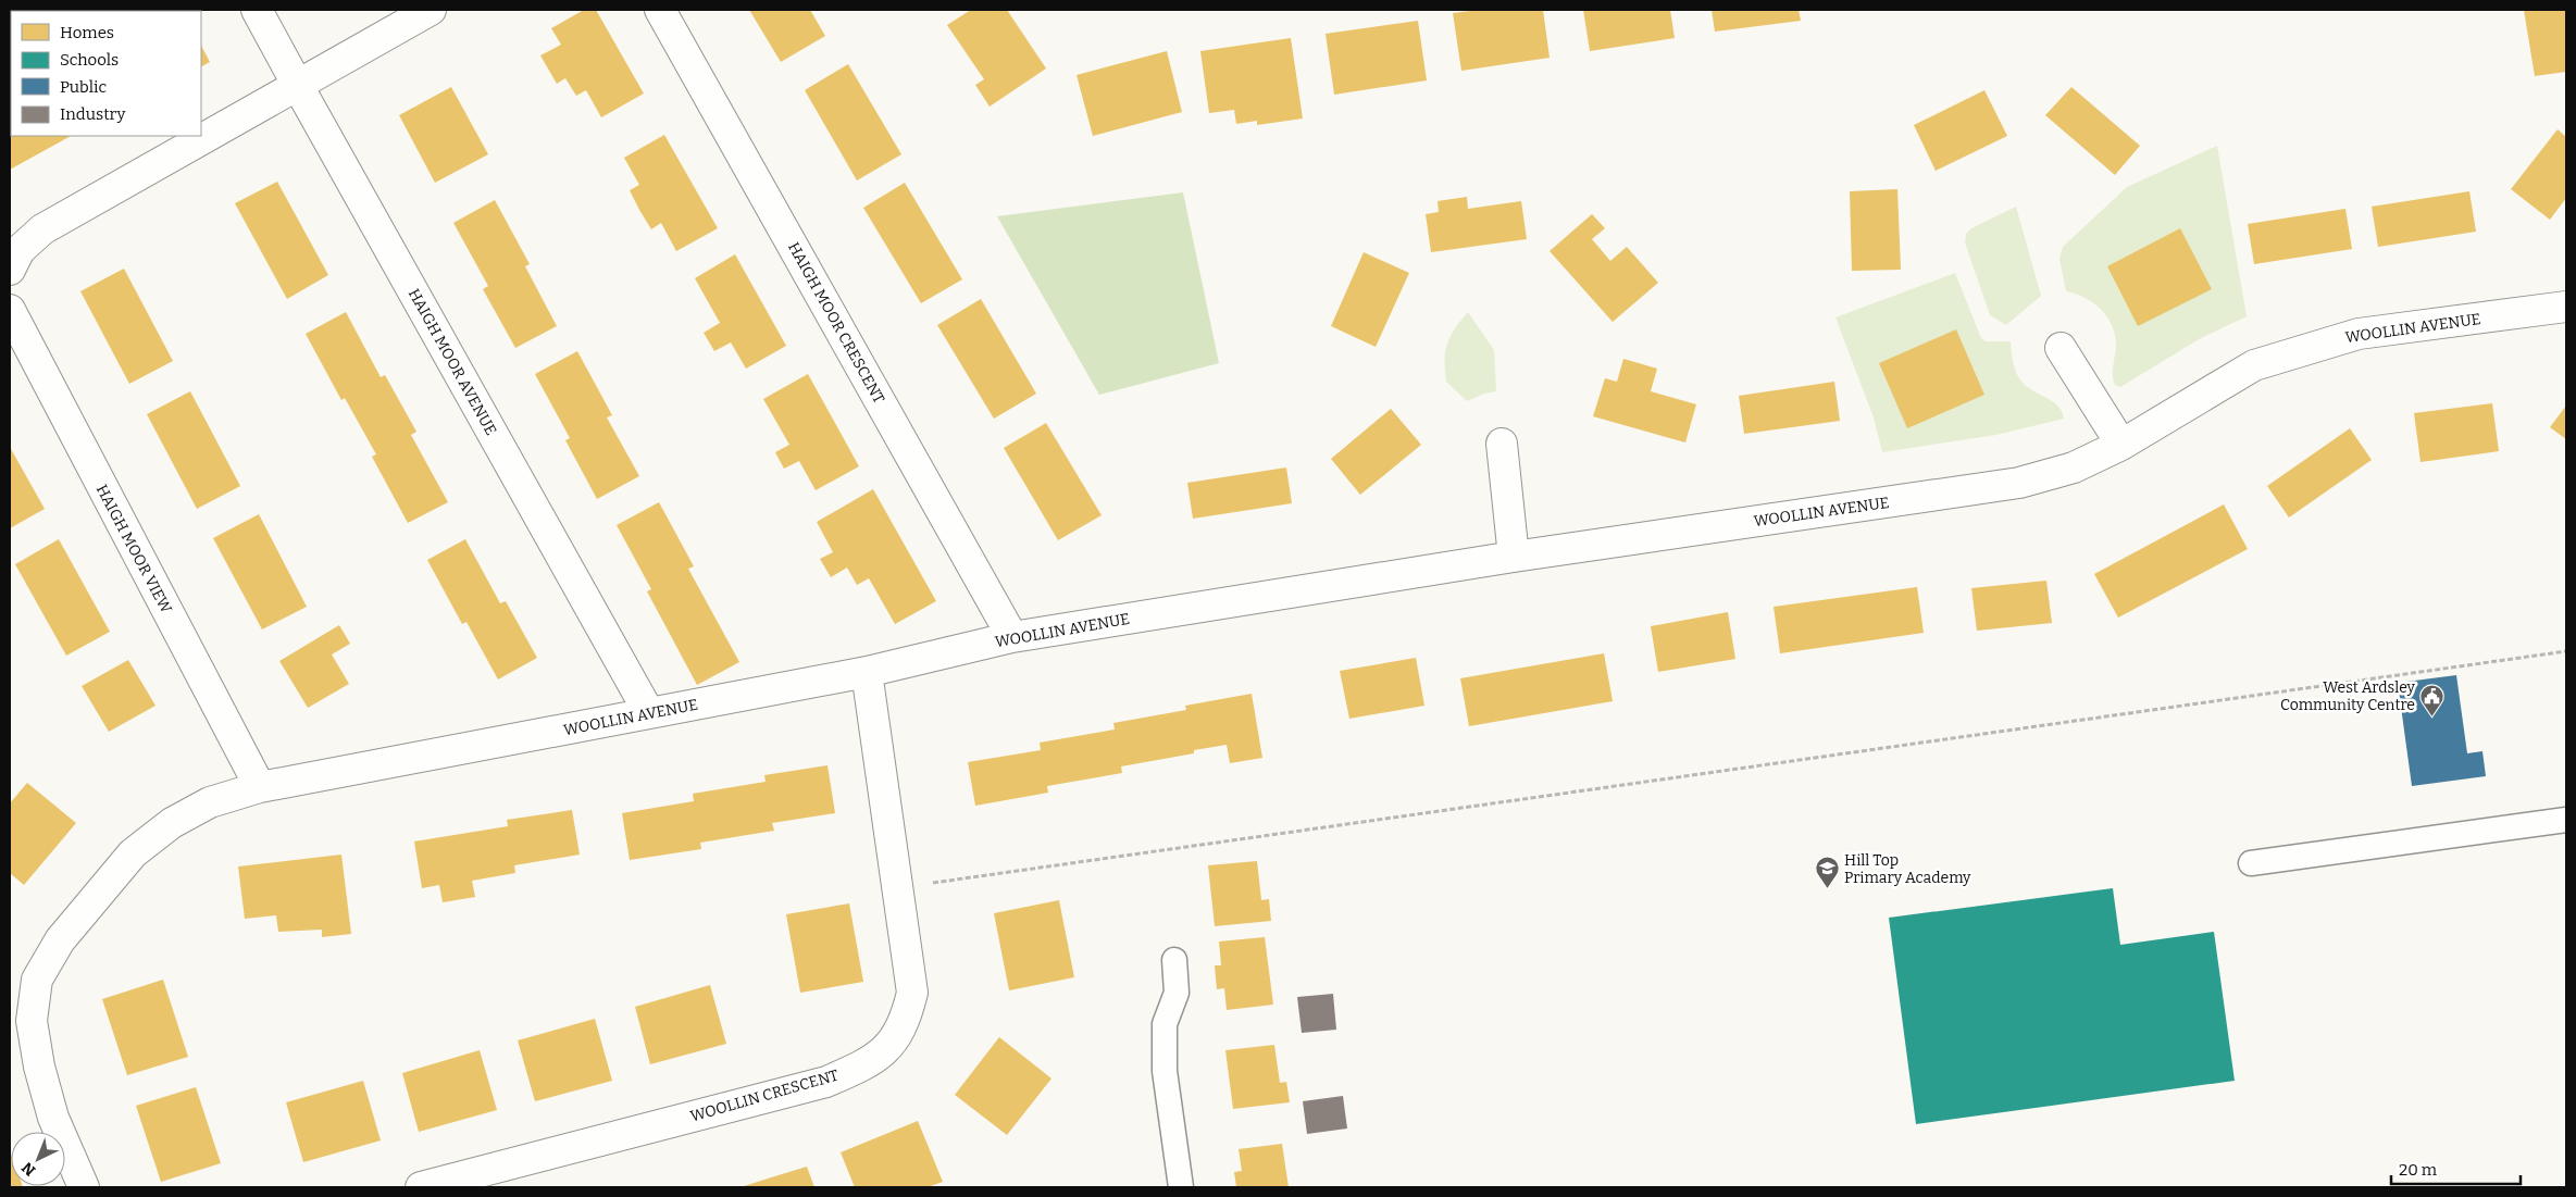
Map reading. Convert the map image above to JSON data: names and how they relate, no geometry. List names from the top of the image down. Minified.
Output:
{"streets":{"street":["HAIGH MOOR CRESCENT","WOOLLIN AVENUE","HAIGH MOOR AVENUE","HAIGH MOOR VIEW","WOOLLIN CRESCENT"]},"crossings":[["HAIGH MOOR CRESCENT","WOOLLIN AVENUE"],["WOOLLIN AVENUE","HAIGH MOOR AVENUE"],["WOOLLIN AVENUE","HAIGH MOOR VIEW"],["WOOLLIN AVENUE","WOOLLIN CRESCENT"]],"places":{"public building":["West Ardsley Community Centre"],"school or university":["Hill Top Primary Academy"]},"legend":["Homes","Schools","Public","Industry"],"scale_bar":"20 m","north":"bottom left"}
